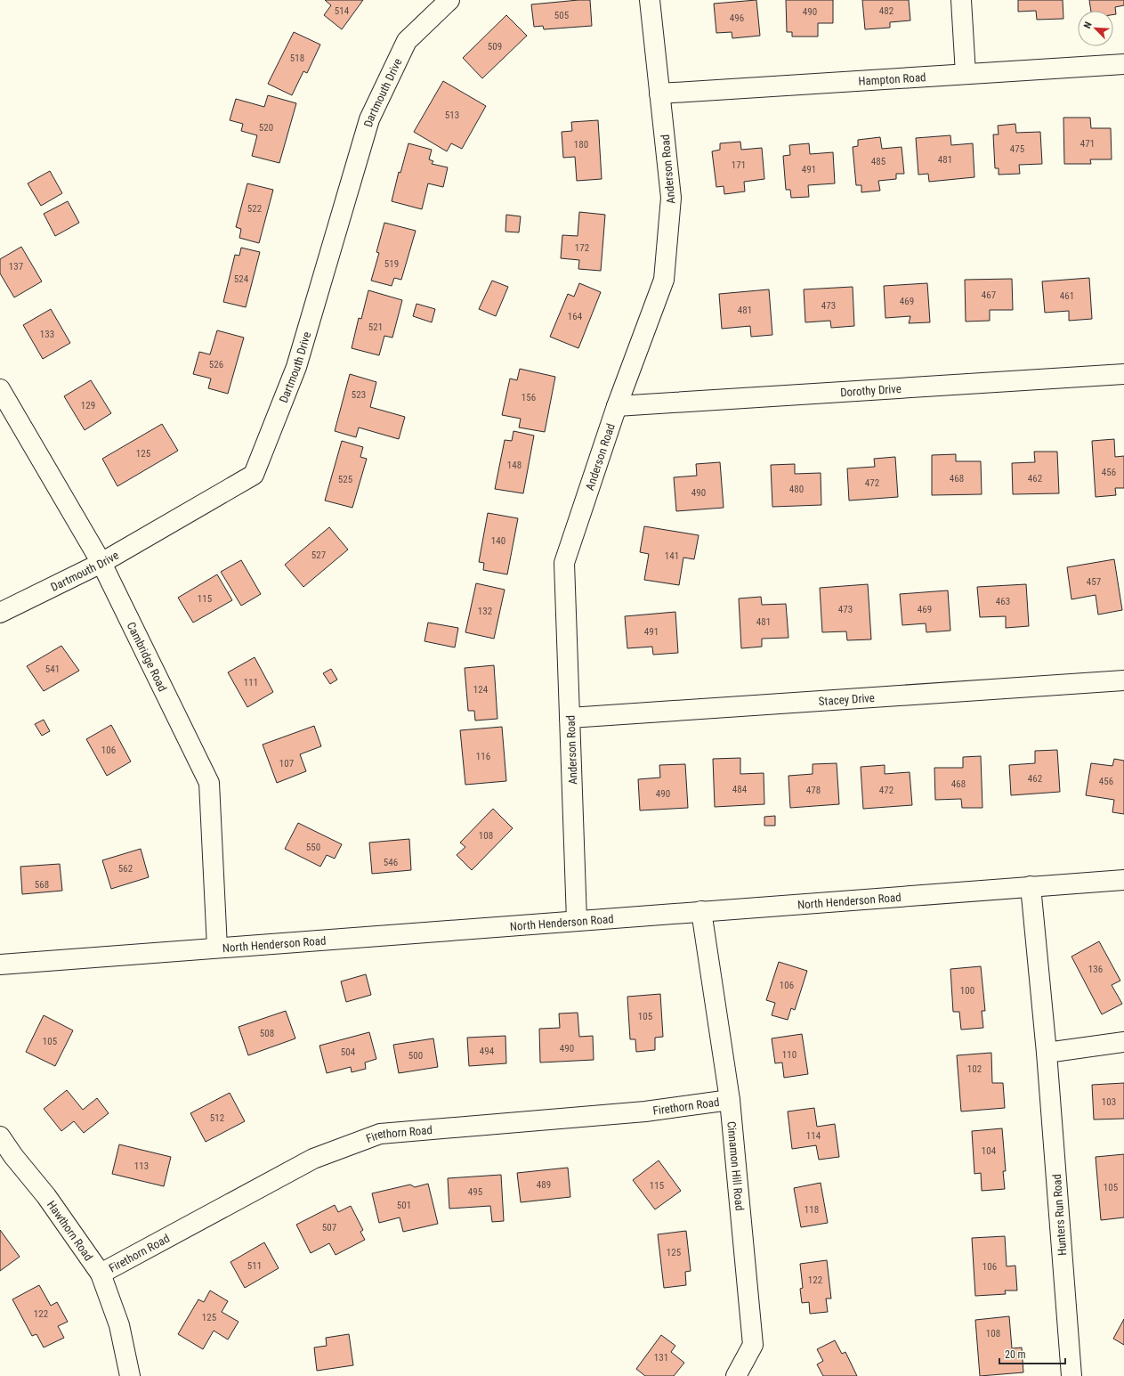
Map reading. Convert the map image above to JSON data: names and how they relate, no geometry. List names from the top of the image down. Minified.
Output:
{"streets":{"street":["Hampton Road","Dartmouth Drive","Anderson Road","Dorothy Drive","Cambridge Road","Stacey Drive","North Henderson Road","Firethorn Road","Cinnamon Hill Road","Hunters Run Road","Hawthorn Road"]},"crossings":[["Hampton Road","Anderson Road"],["Dartmouth Drive","Cambridge Road"],["Anderson Road","Dorothy Drive"],["Anderson Road","Stacey Drive"],["Anderson Road","North Henderson Road"],["Cambridge Road","North Henderson Road"],["North Henderson Road","Cinnamon Hill Road"],["North Henderson Road","Hunters Run Road"],["Firethorn Road","Cinnamon Hill Road"],["Firethorn Road","Hawthorn Road"]],"house_numbers":["514","482","490","505","496","509","518","513","520","471","180","475","481","485","171","491","522","172","519","137","524","467","461","469","473","481","164","521","133","526","523","156","129","125","148","456","468","462","525","472","480","490","140","527","141","457","115","463","473","469","132","481","491","541","111","124","106","116","107","462","456","468","484","478","472","490","108","550","546","562","568","136","106","100","105","508","105","490","494","504","110","500","102","103","512","114","104","113","489","115","105","495","501","118","507","125","511","106","122","122","125","108","131"],"scale_bar":"20 m","north":"top left"}
